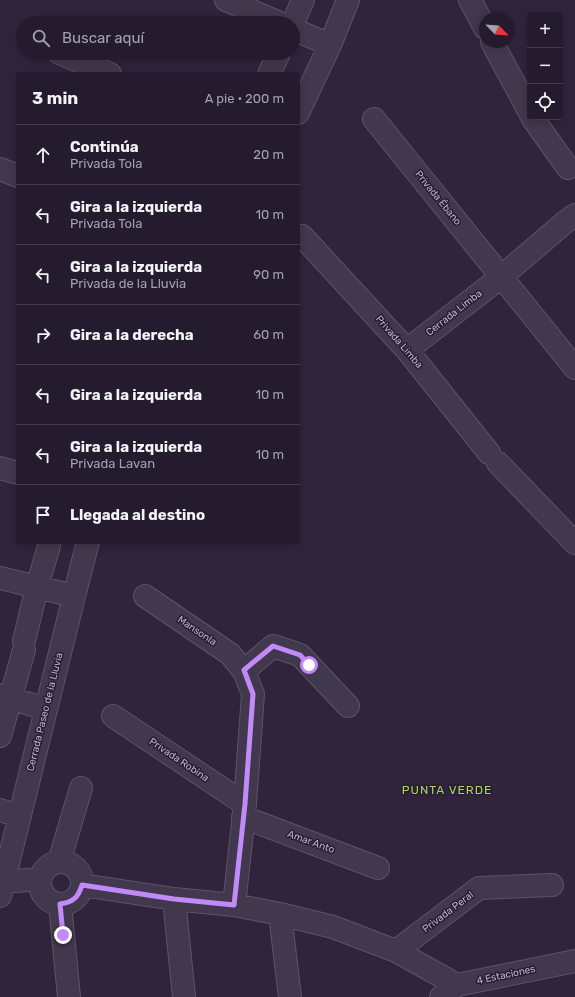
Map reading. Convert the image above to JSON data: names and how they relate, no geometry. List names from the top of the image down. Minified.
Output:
{"streets":{"street":["Privada Ébano","Cerrada Limba","Privada Limba","Mansonla","Cerrada Paseo de la Lluvia","Privada Robina","Amar Anto","Privada Peral","4 Estaciones"]},"crossings":[["Privada Ébano","Cerrada Limba"],["Cerrada Limba","Privada Limba"],["Privada Robina","Amar Anto"]],"districts":["PUNTA VERDE"],"north":"bottom right","page":{"map_buttons":["+","−"],"search":"Buscar aquí","heading":["3 min","A pie · 200 m"],"list":[["Continúa","Privada Tola","20 m"],["Gira a la izquierda","Privada Tola","10 m"],["Gira a la izquierda","Privada de la Lluvia","90 m"],["Gira a la derecha","60 m"],["Gira a la izquierda","10 m"],["Gira a la izquierda","Privada Lavan","10 m"],"Llegada al destino"]}}
